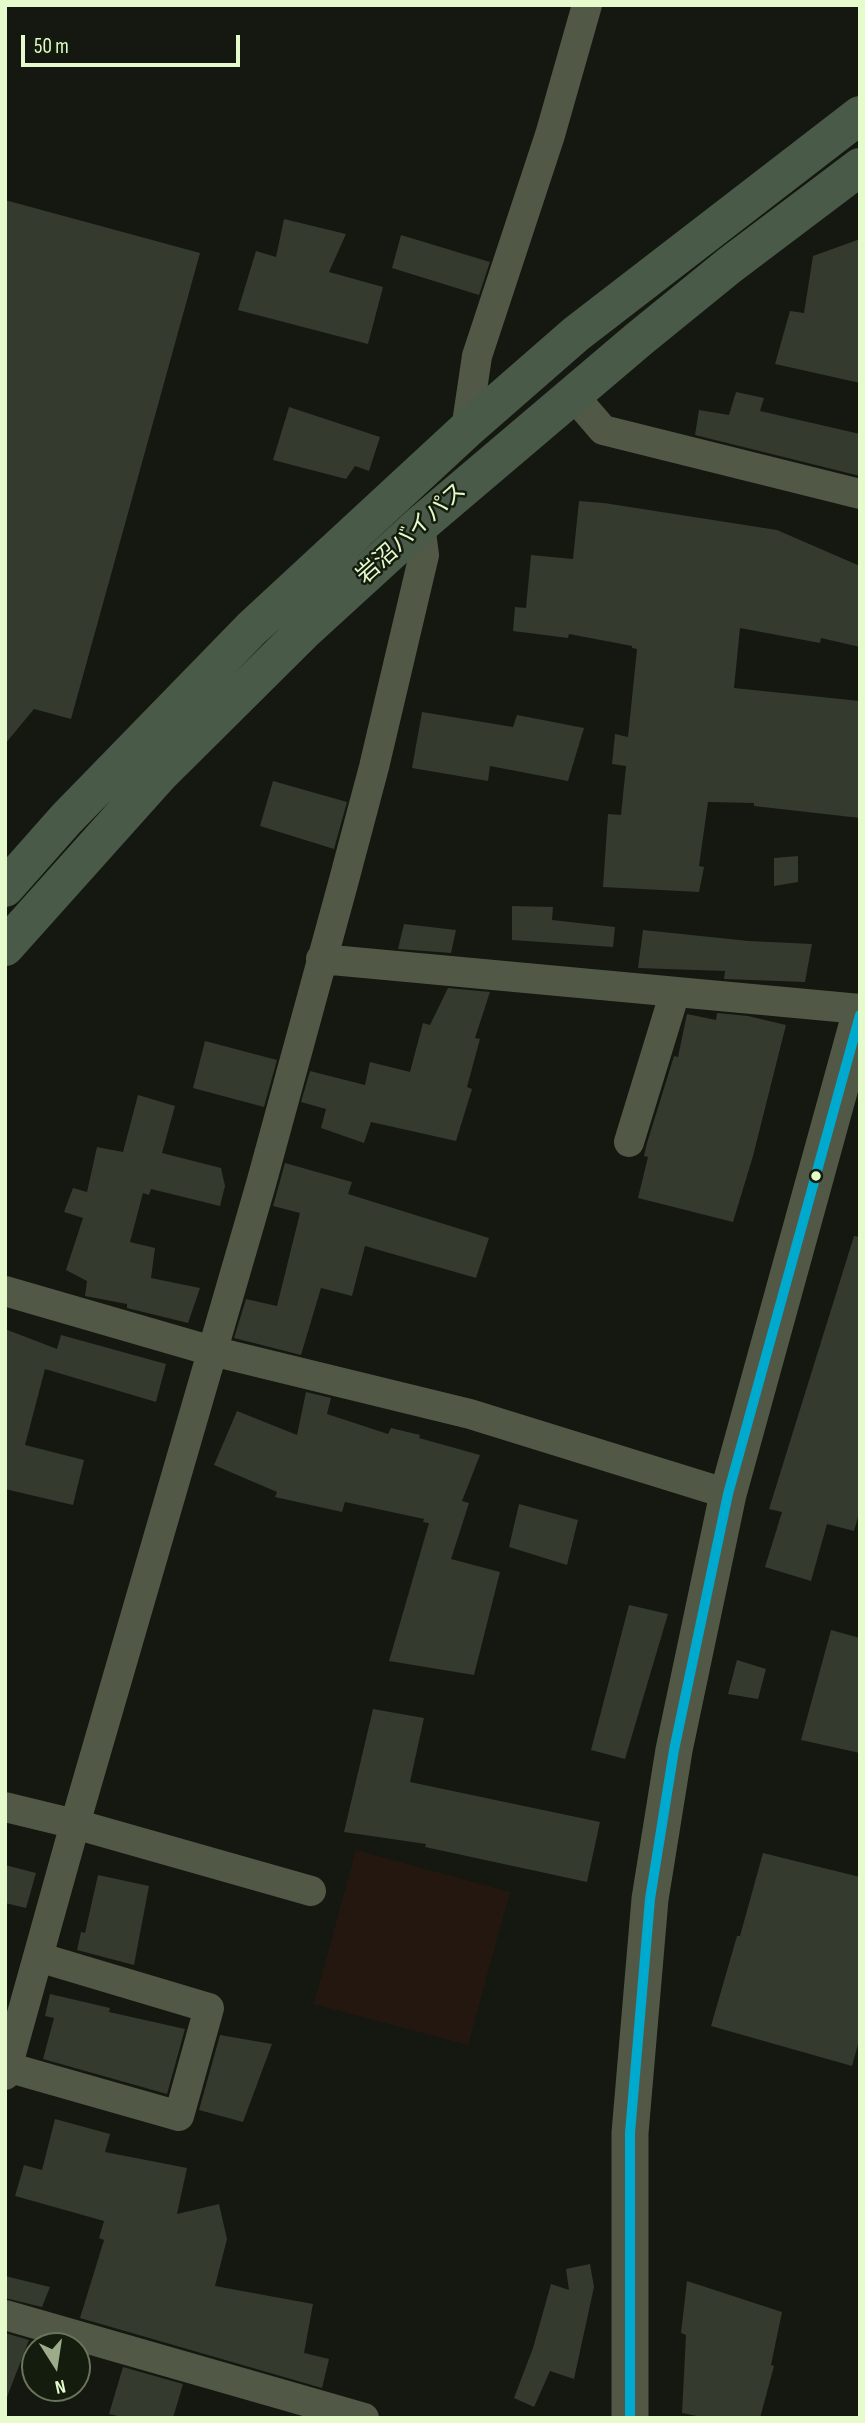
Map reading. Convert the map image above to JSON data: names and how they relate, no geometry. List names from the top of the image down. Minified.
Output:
{"streets":{"highway":["岩沼バイパス"]},"scale_bar":"50 m","north":"bottom"}
